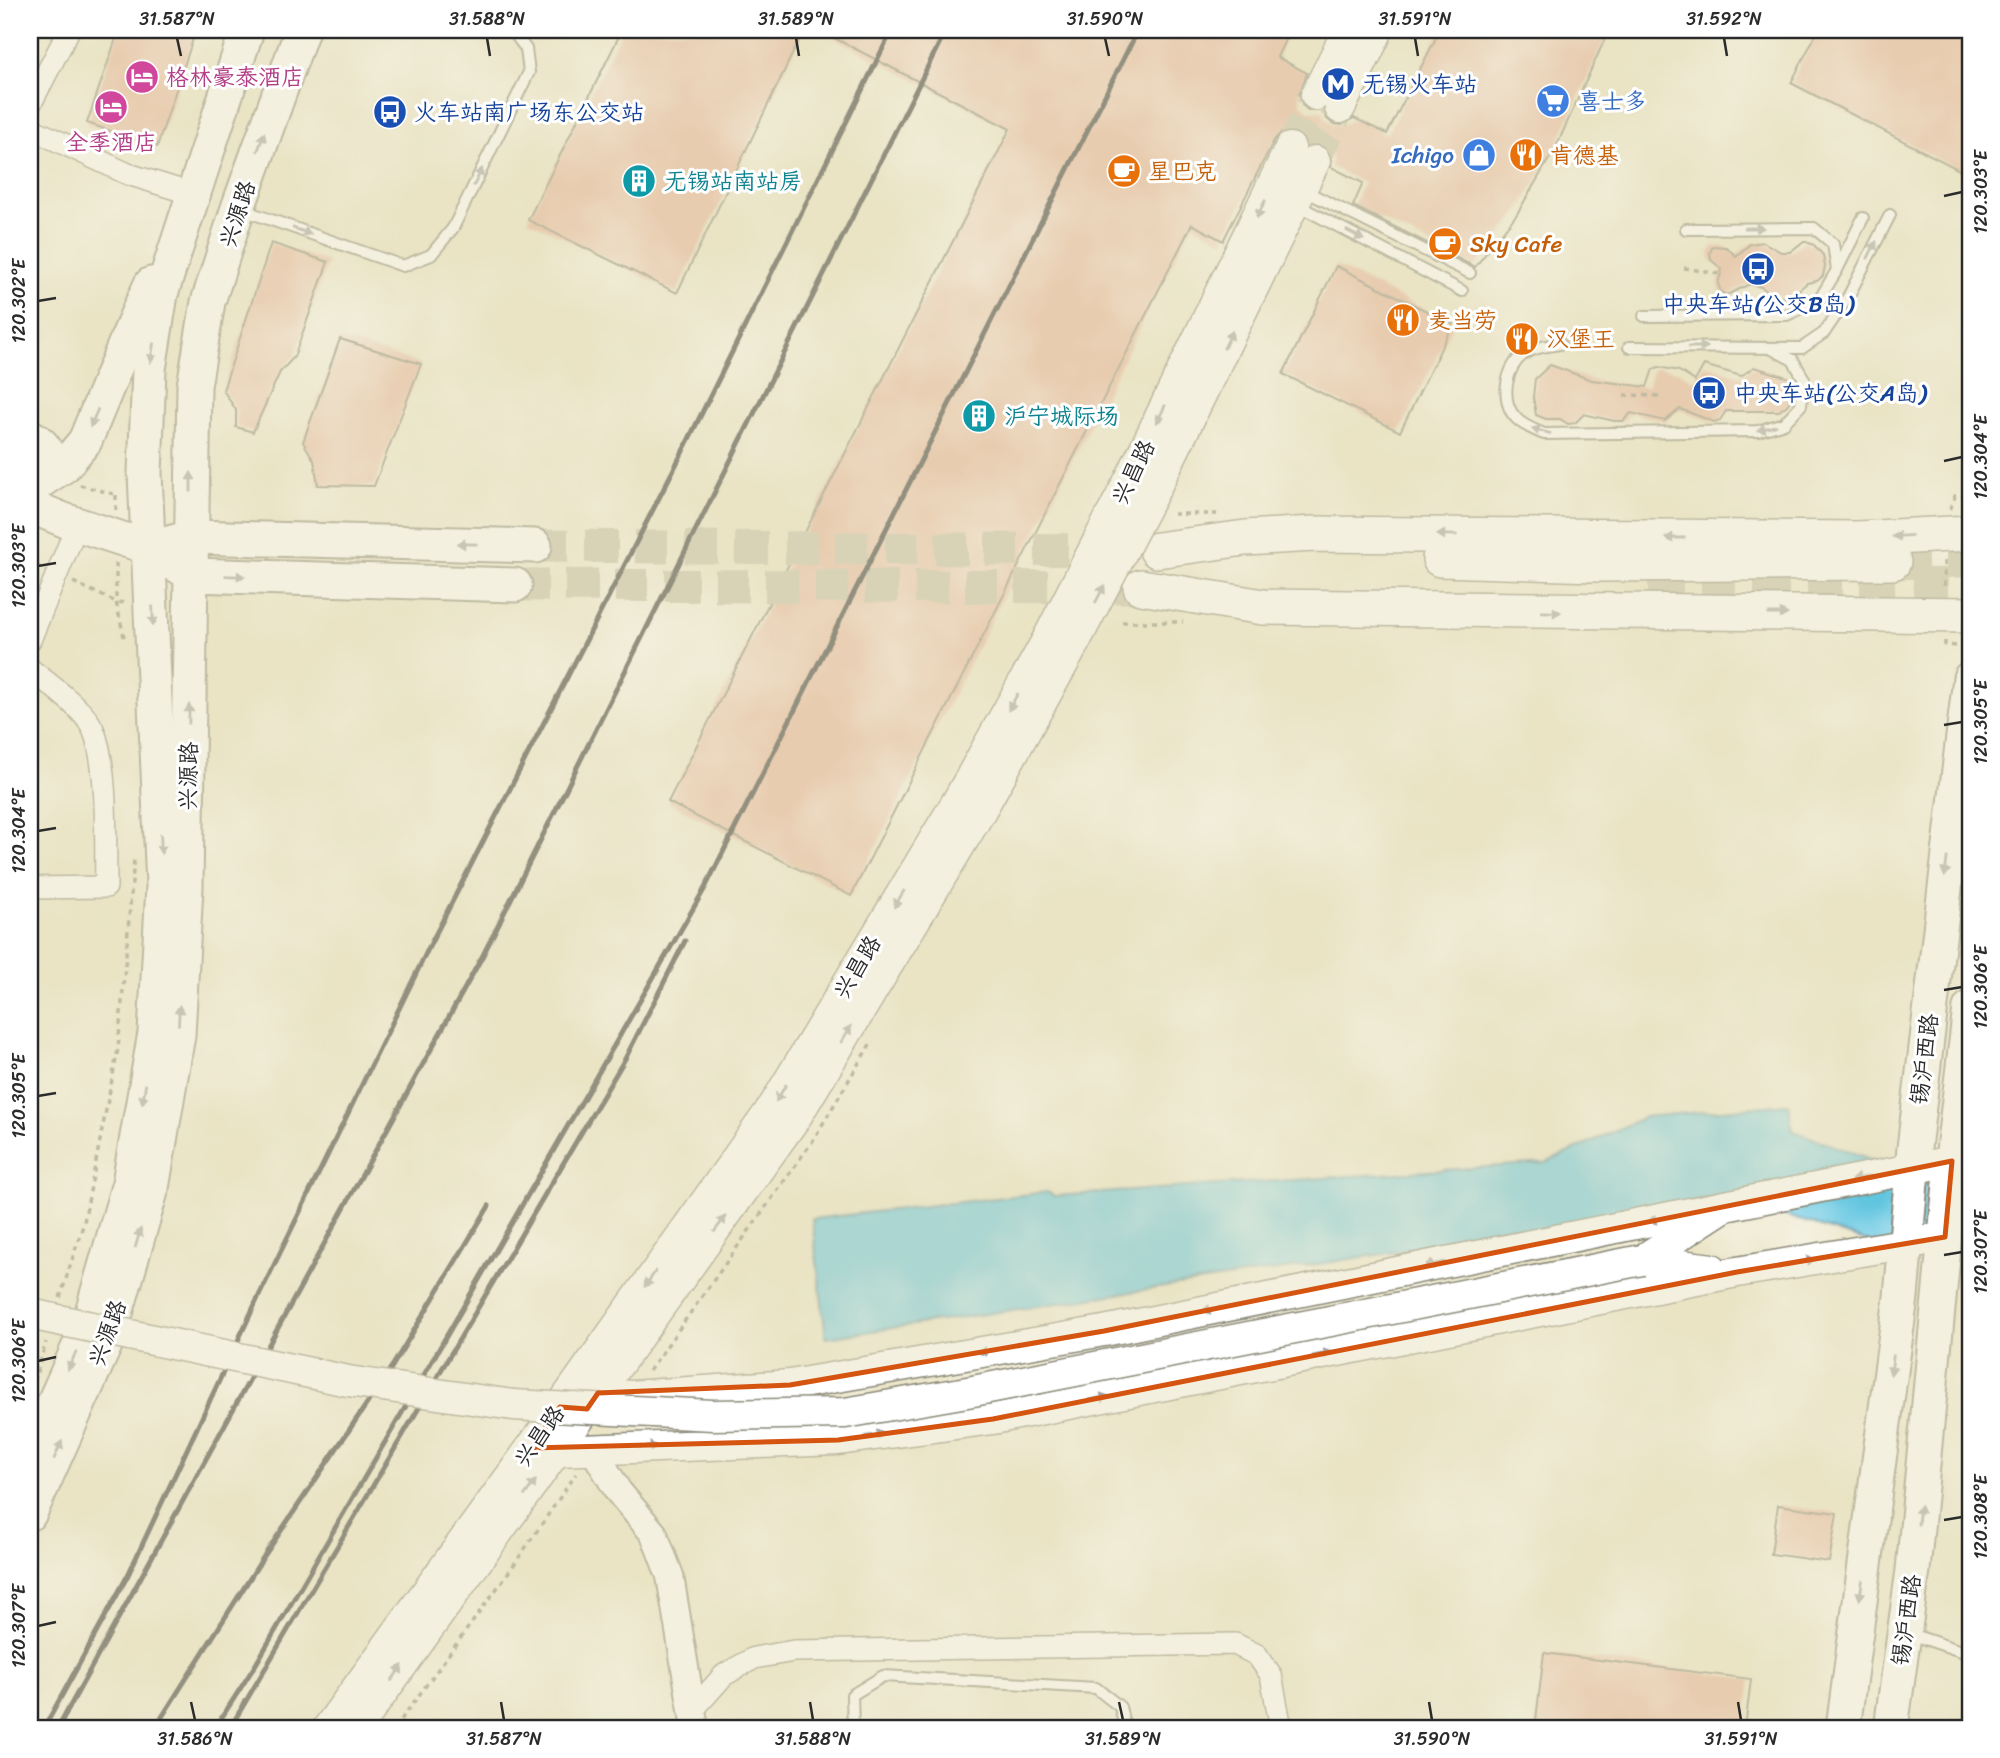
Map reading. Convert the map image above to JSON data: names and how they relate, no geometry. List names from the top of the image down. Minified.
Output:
{"streets":{"main road":["兴源路","兴昌路","锡沪西路"]},"places":{"hotel":["格林豪泰酒店","全季酒店"],"metro station":["无锡火车站"],"supermarket":["喜士多"],"bus stop":["火车站南广场东公交站","中央车站(公交B岛)","中央车站(公交A岛)"],"shop":["Ichigo"],"restaurant":["肯德基","麦当劳","汉堡王"],"cafe":["星巴克","Sky Cafe"],"building":["无锡站南站房","沪宁城际场"]},"coordinates":["31.587°N","31.588°N","31.589°N","31.590°N","31.591°N","31.592°N","120.303°E","120.302°E","120.304°E","120.305°E","120.306°E","120.307°E","120.308°E","31.586°N"]}
